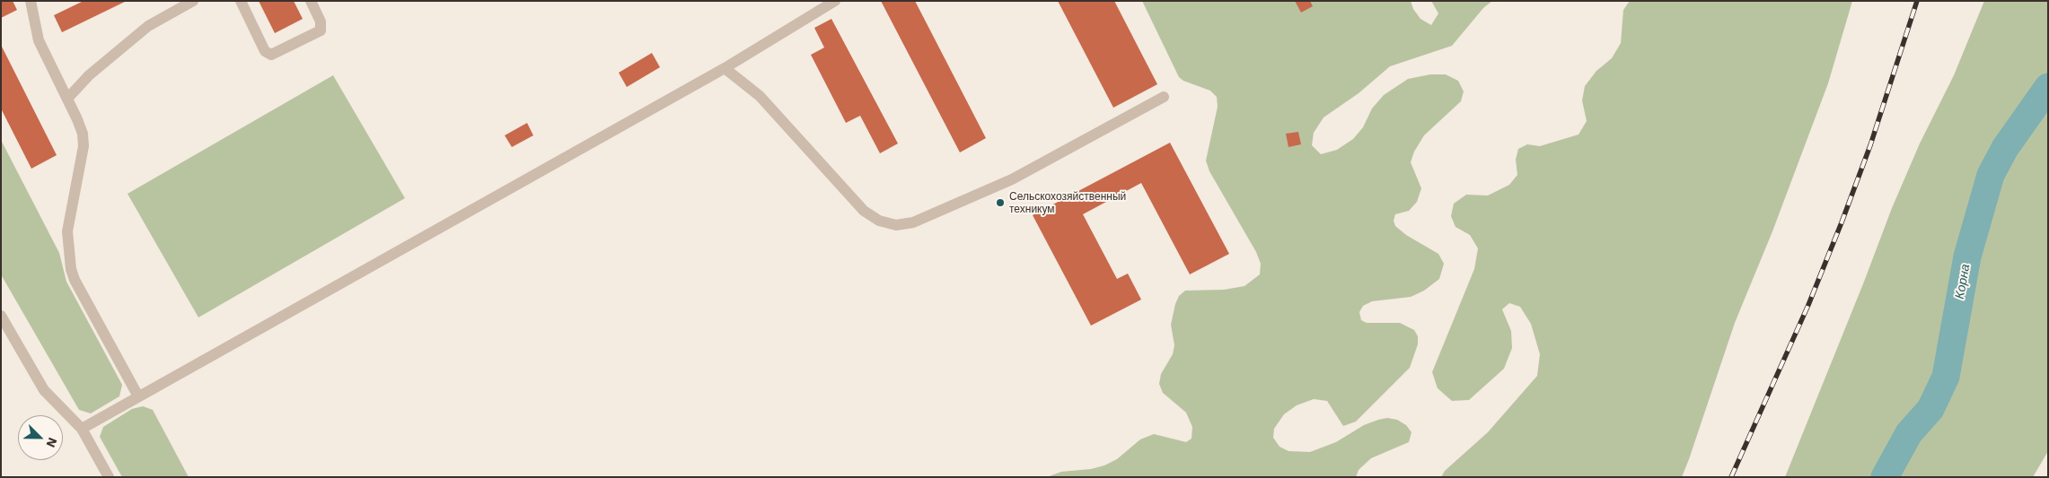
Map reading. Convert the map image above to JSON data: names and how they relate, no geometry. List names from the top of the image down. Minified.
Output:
{"water":["Корна"],"places":["Сельскохозяйственный техникум"],"north":"bottom right"}
